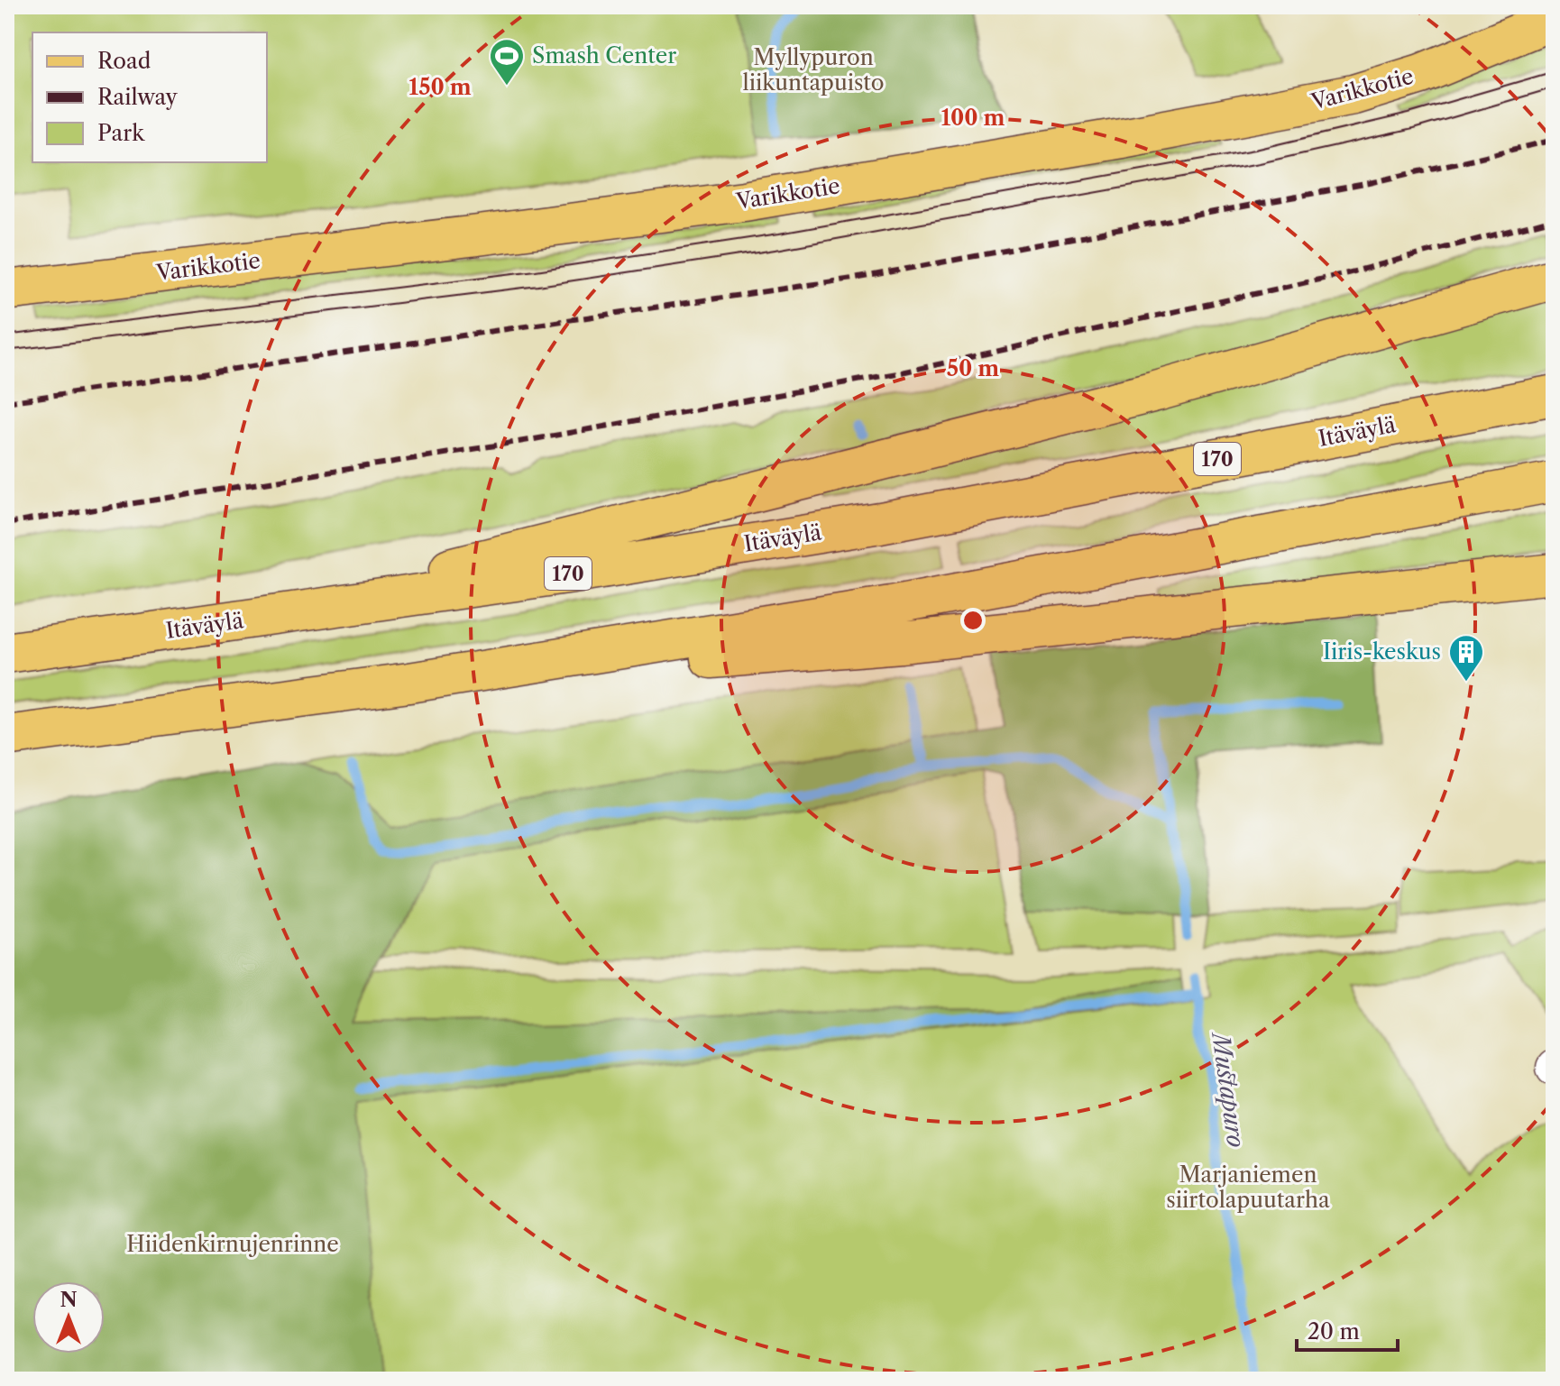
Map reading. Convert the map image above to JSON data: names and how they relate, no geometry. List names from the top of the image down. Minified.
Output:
{"streets":{"main road":["Varikkotie","Itäväylä","170"]},"water":["Mustapuro"],"parks":["Myllypuron liikuntapuisto","Marjaniemen siirtolapuutarha","Hiidenkirnujenrinne"],"places":{"sports":["Smash Center"],"building":["Iiris-keskus"]},"legend":["Road","Railway","Park"],"scale_bar":"20 m","north":"top","rings":["150 m","100 m","50 m"]}
